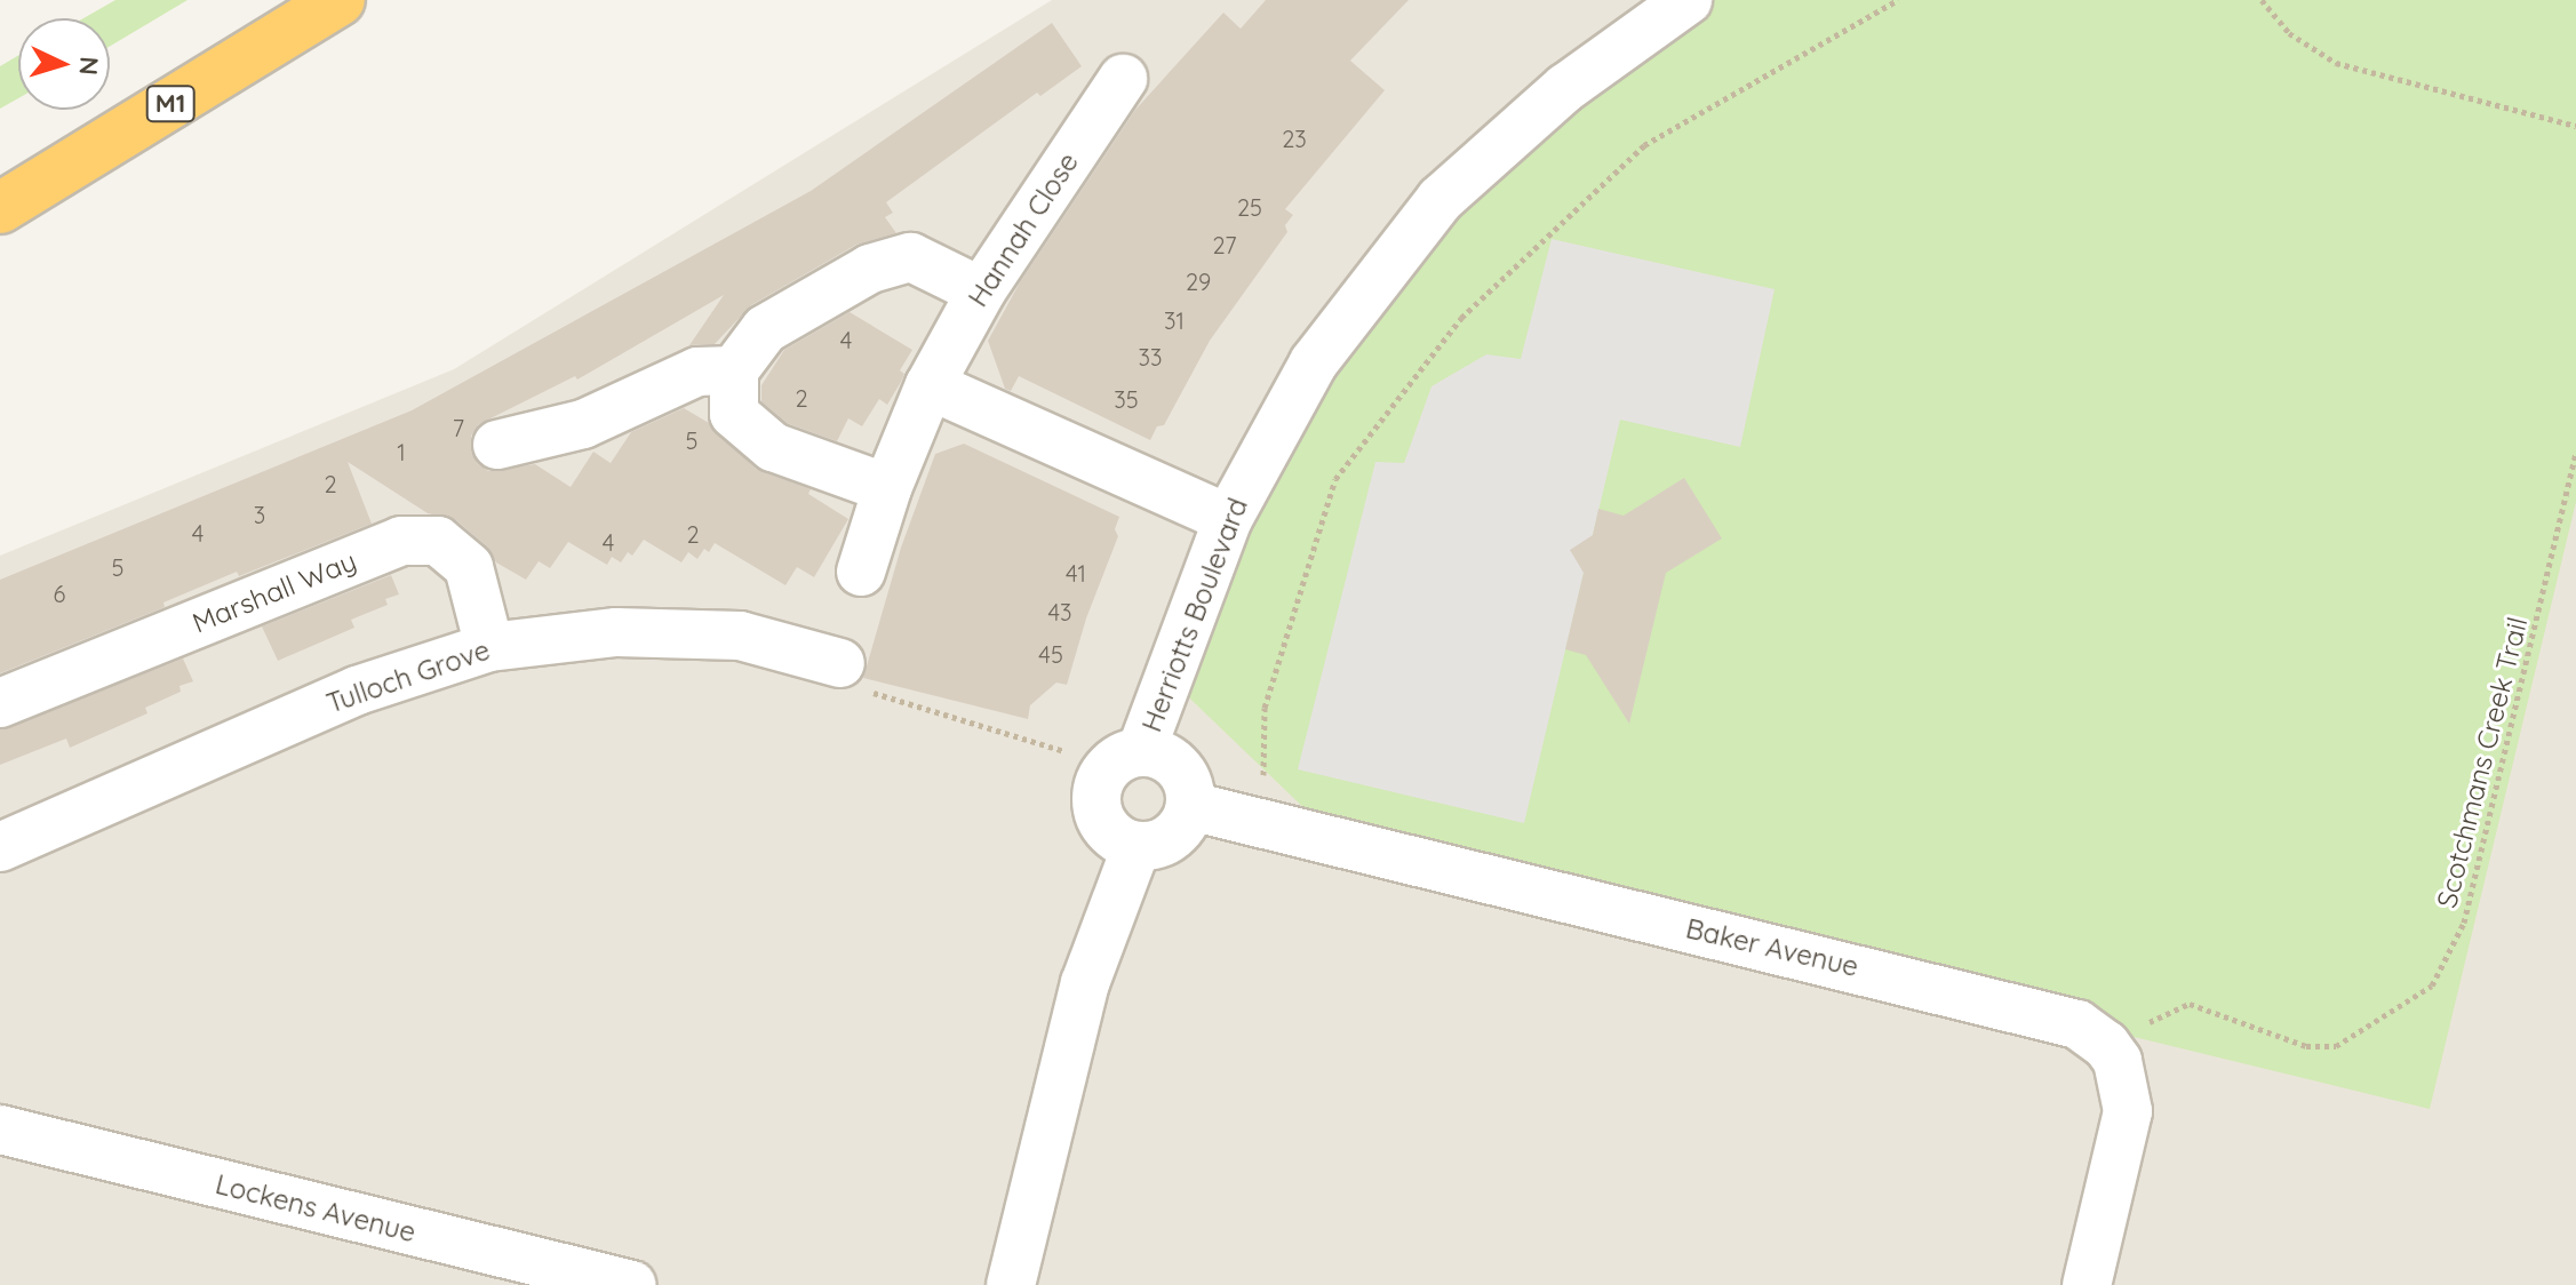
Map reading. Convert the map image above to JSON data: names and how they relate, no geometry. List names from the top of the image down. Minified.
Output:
{"streets":{"highway":["M1"],"street":["Hannah Close","Marshall Way","Herriotts Boulevard","Tulloch Grove","Baker Avenue","Lockens Avenue"],"path":["Scotchmans Creek Trail"]},"crossings":[["Marshall Way","Tulloch Grove"],["Herriotts Boulevard","Baker Avenue"]],"house_numbers":["23","25","27","29","31","4","33","2","35","7","5","1","2","3","4","2","4","5","41","6","43","45"],"north":"right"}
